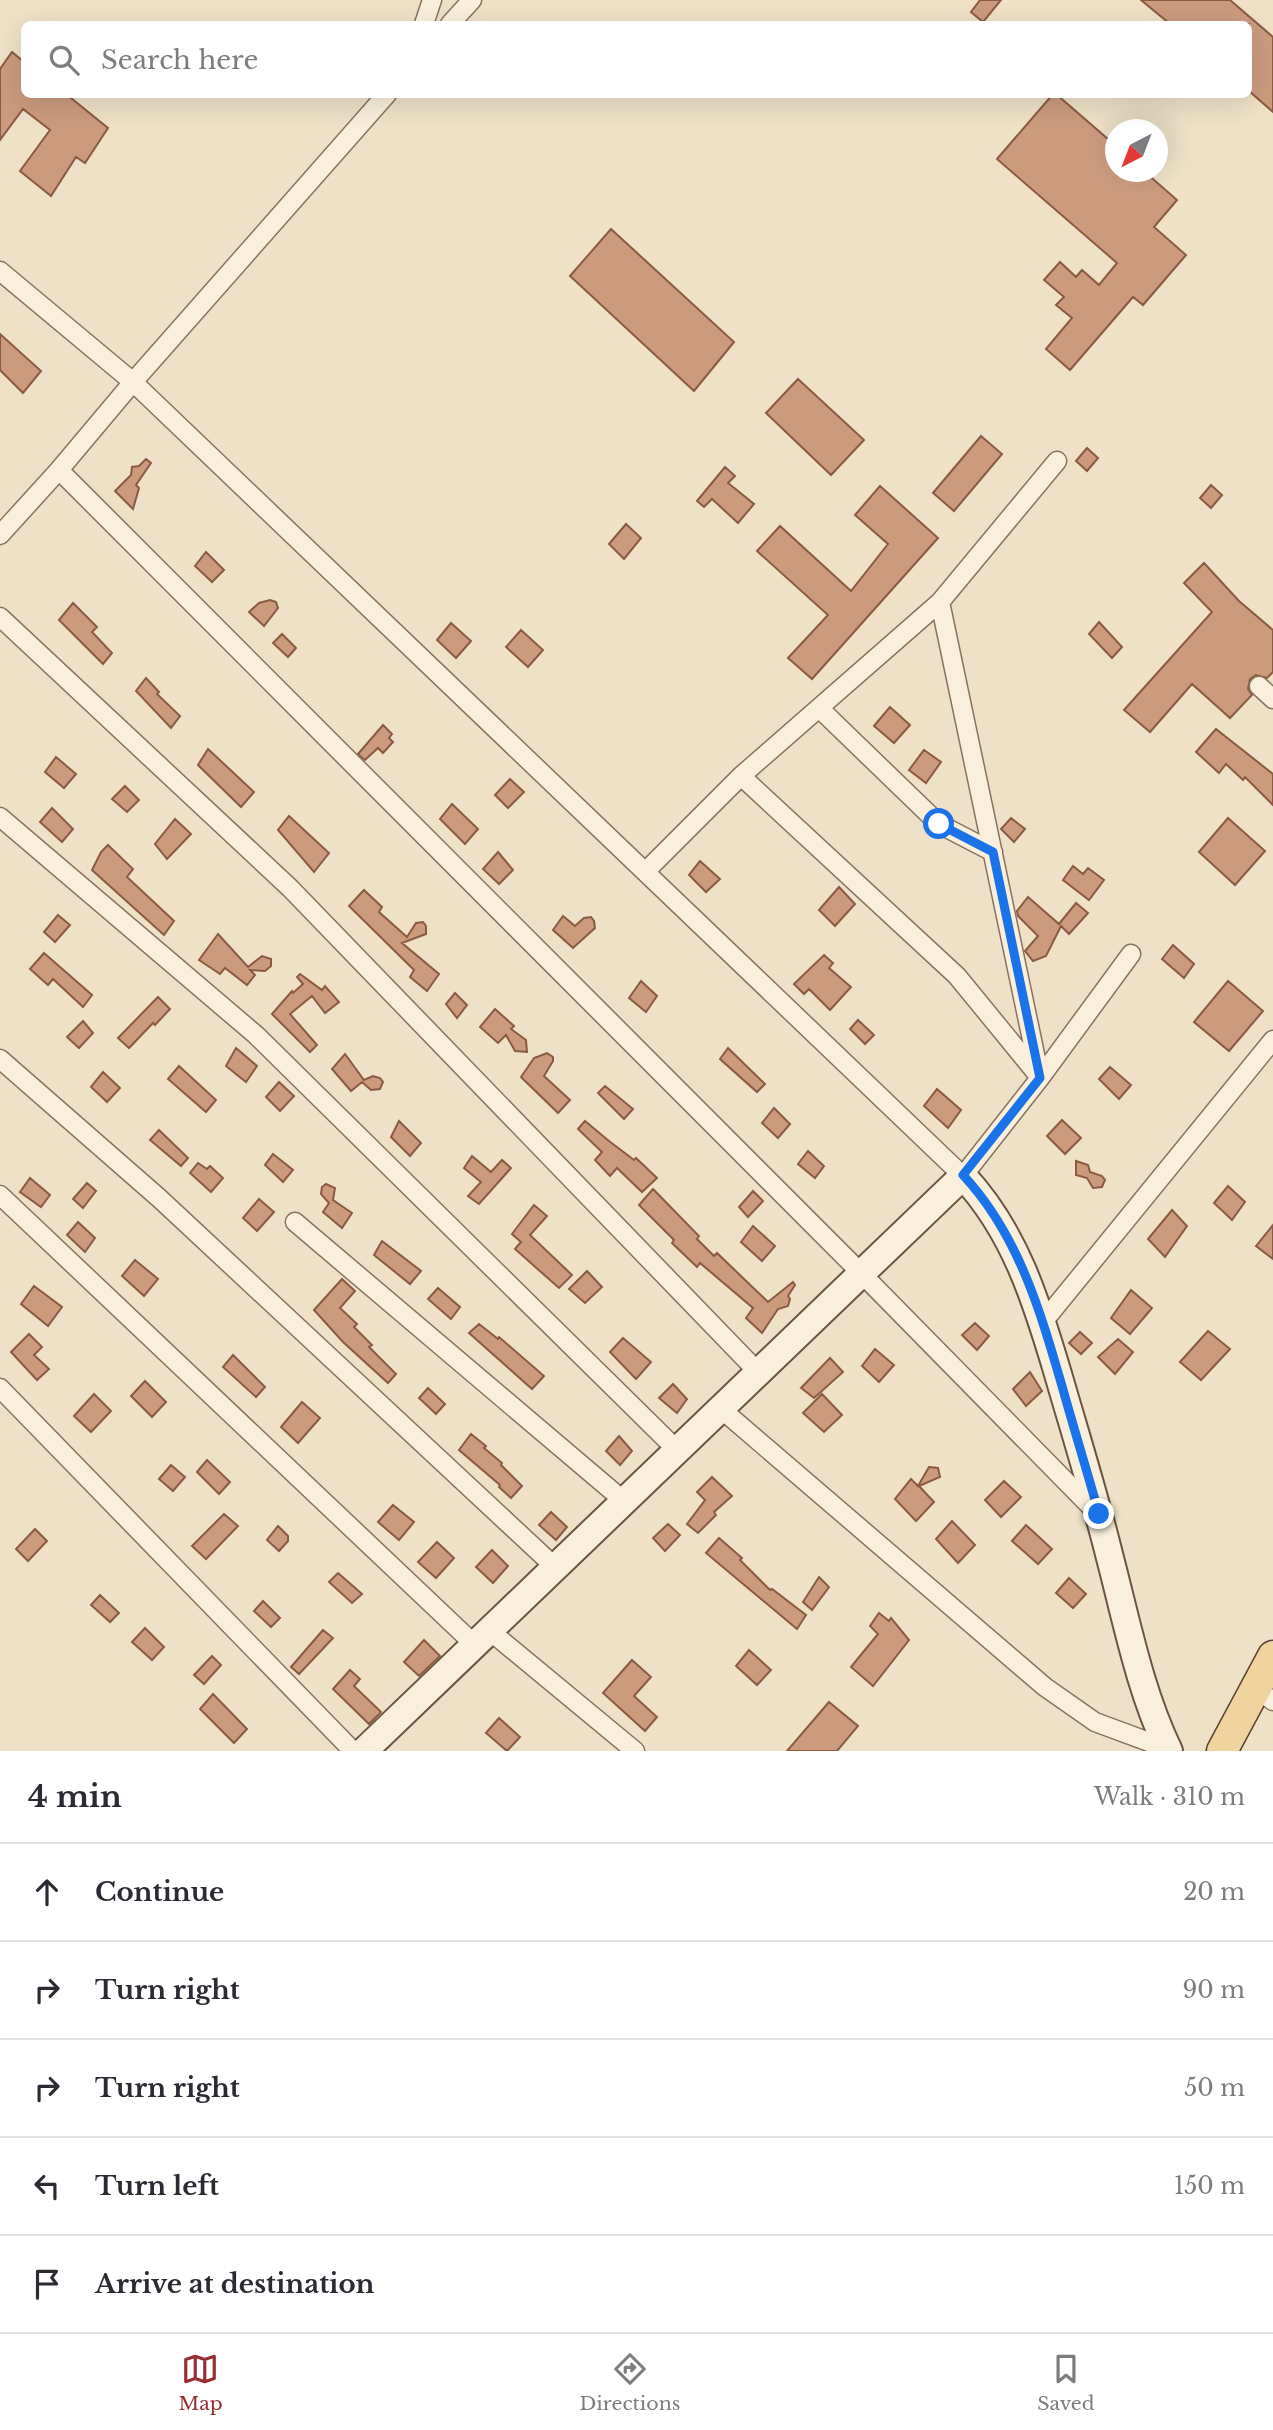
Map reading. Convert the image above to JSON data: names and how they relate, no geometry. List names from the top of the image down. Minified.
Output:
{"north":"bottom left","page":{"search":"Search here","heading":["4 min","Walk · 310 m"],"list":[["Continue","20 m"],["Turn right","90 m"],["Turn right","50 m"],["Turn left","150 m"],"Arrive at destination"],"nav":["Map","Directions","Saved"]}}
